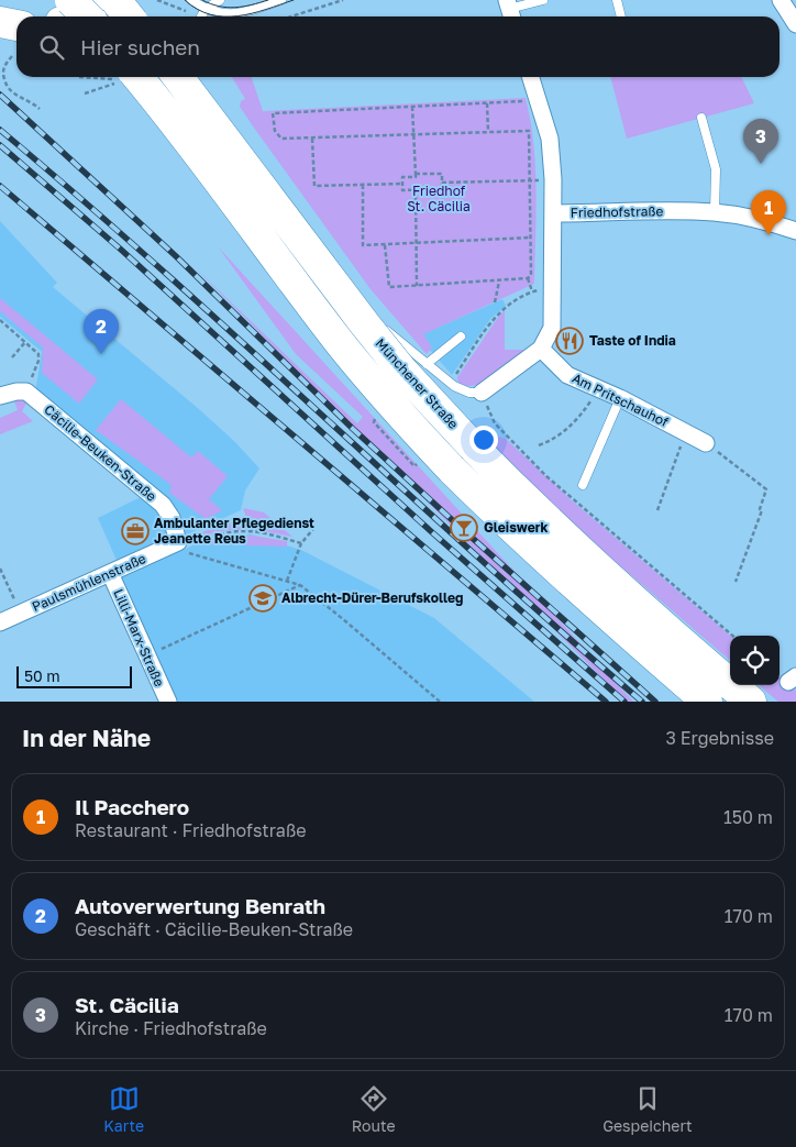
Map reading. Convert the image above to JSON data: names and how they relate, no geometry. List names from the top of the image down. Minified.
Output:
{"streets":{"highway":["Münchener Straße"],"street":["Friedhofstraße","Am Pritschauhof","Cäcilie-Beuken-Straße","Paulsmühlenstraße","Lilli-Marx-Straße"]},"crossings":[["Friedhofstraße","Am Pritschauhof"],["Cäcilie-Beuken-Straße","Paulsmühlenstraße"],["Paulsmühlenstraße","Lilli-Marx-Straße"]],"parks":["Friedhof St. Cäcilia"],"places":{"restaurant":["Taste of India"],"bar":["Gleiswerk"],"office":["Ambulanter Pflegedienst Jeanette Reus"],"school or university":["Albrecht-Dürer-Berufskolleg"]},"scale_bar":"50 m","page":{"search":"Hier suchen","pins":["3","1","2"],"scale":"50 m","heading":["In der Nähe","3 Ergebnisse"],"list":[{"mark":"1","name":"Il Pacchero","note":"Restaurant · Friedhofstraße","value":"150 m"},{"mark":"2","name":"Autoverwertung Benrath","note":"Geschäft · Cäcilie-Beuken-Straße","value":"170 m"},{"mark":"3","name":"St. Cäcilia","note":"Kirche · Friedhofstraße","value":"170 m"}],"nav":["Karte","Route","Gespeichert"]}}
